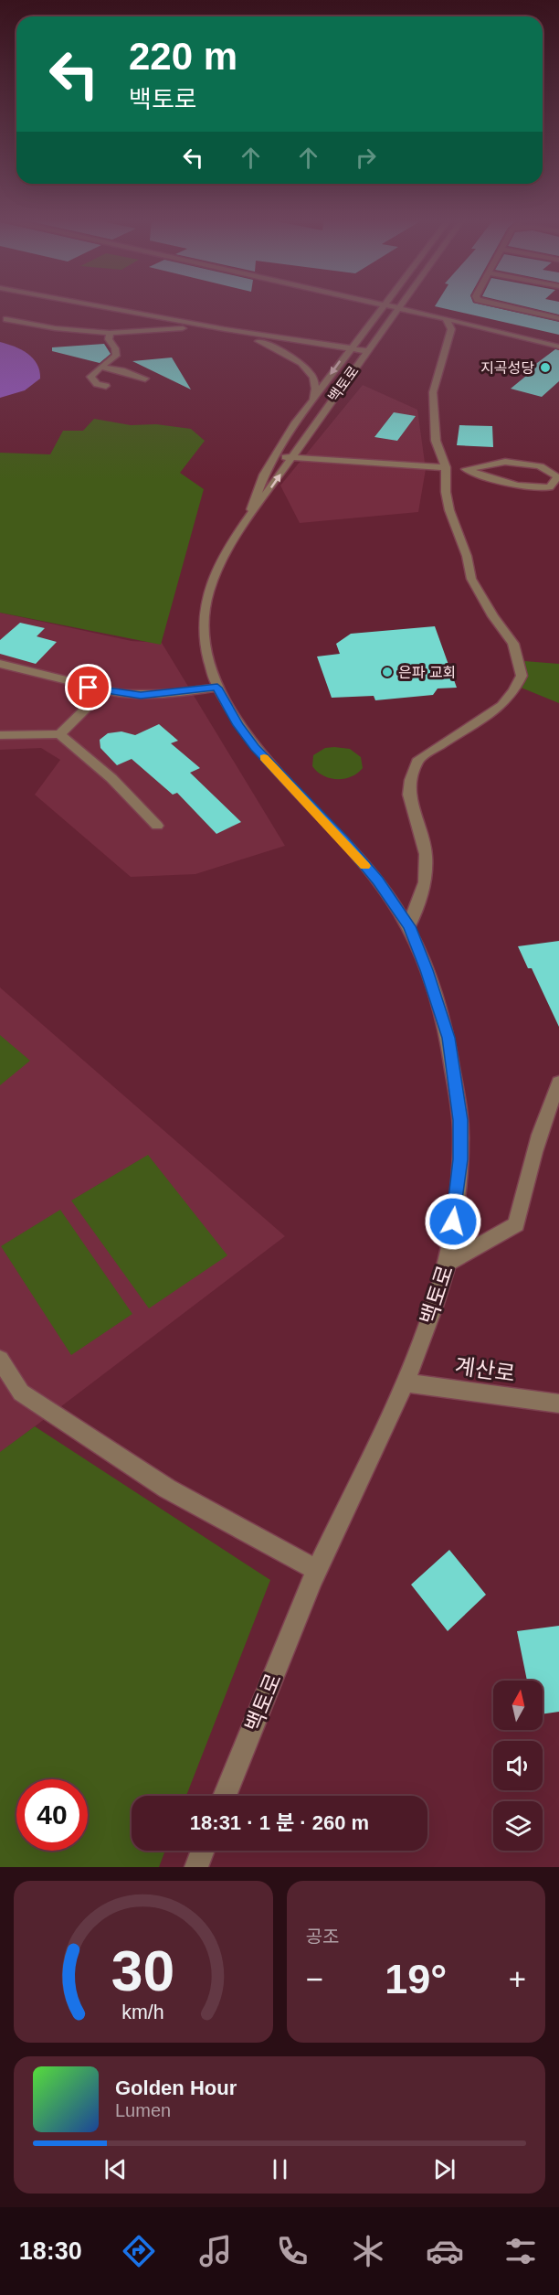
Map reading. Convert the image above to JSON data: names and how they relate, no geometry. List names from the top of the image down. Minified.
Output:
{"streets":{"street":["백토로","계산로"]},"crossings":[["백토로","계산로"]],"places":["지곡성당","은파 교회"],"north":"top","page":{"turn":["220 m","백토로"],"limit":"40","trip":"18:31 · 1 분 · 260 m","tile":"공조","heat":["−","19°","+"],"song":["Golden Hour","Lumen"],"tabs":"18:30","gauge":["30","km/h"]}}
